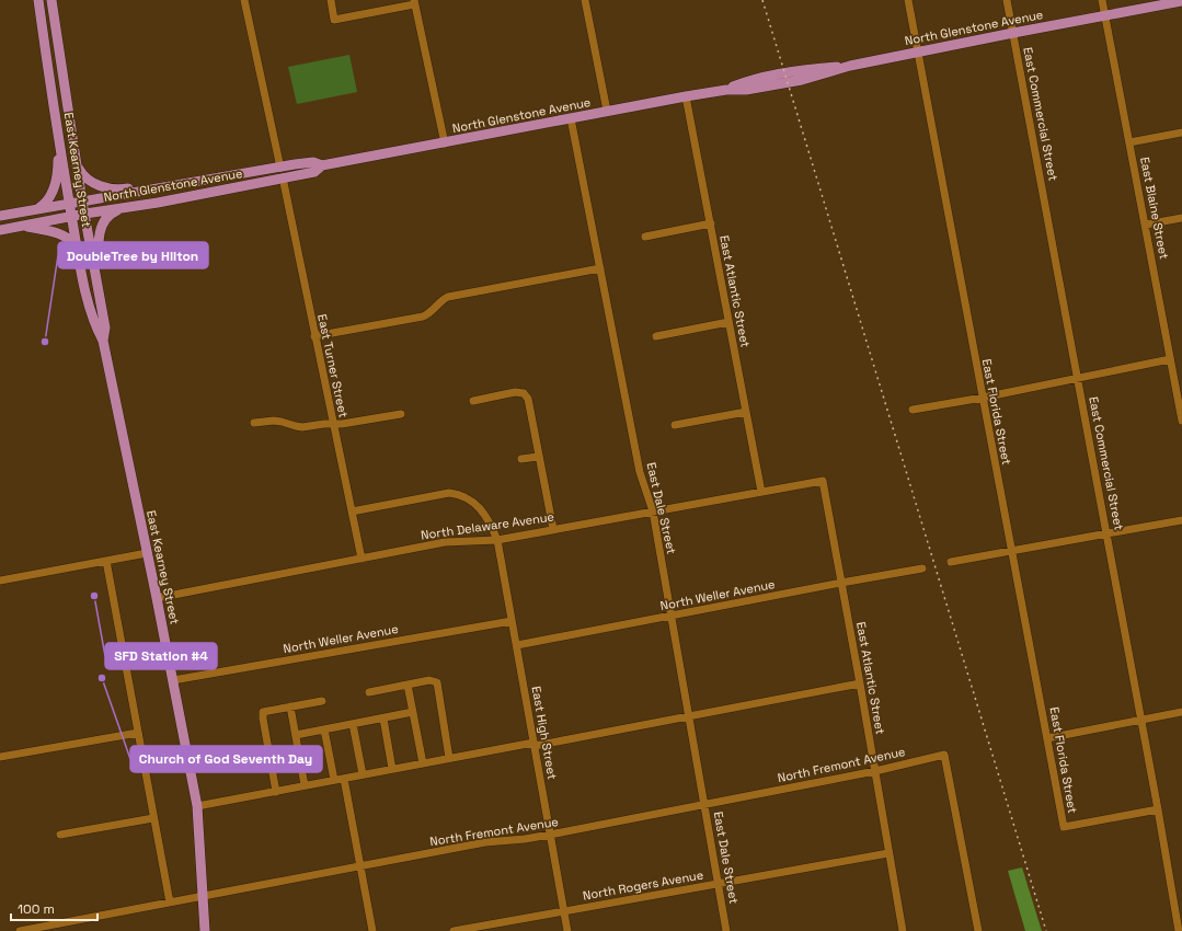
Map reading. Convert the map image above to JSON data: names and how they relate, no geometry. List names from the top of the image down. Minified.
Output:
{"streets":{"main road":["North Glenstone Avenue","East Kearney Street"],"street":["East Commercial Street","East Blaine Street","East Atlantic Street","East Turner Street","East Florida Street","East Dale Street","North Delaware Avenue","North Weller Avenue","East High Street","North Fremont Avenue","North Rogers Avenue"]},"crossings":[["North Glenstone Avenue","East Commercial Street"],["North Glenstone Avenue","East Kearney Street"],["North Glenstone Avenue","East Blaine Street"],["North Glenstone Avenue","East Atlantic Street"],["North Glenstone Avenue","East Turner Street"],["North Glenstone Avenue","East Florida Street"],["North Glenstone Avenue","East Dale Street"],["East Commercial Street","East Florida Street"],["East Kearney Street","North Delaware Avenue"],["East Kearney Street","North Weller Avenue"],["East Kearney Street","North Fremont Avenue"],["East Atlantic Street","North Delaware Avenue"],["East Atlantic Street","North Weller Avenue"],["East Atlantic Street","North Fremont Avenue"],["East Atlantic Street","North Rogers Avenue"],["East Turner Street","North Delaware Avenue"],["East Turner Street","East High Street"],["East Dale Street","North Delaware Avenue"],["East Dale Street","North Weller Avenue"],["East Dale Street","North Fremont Avenue"],["East Dale Street","North Rogers Avenue"],["North Delaware Avenue","East High Street"],["North Weller Avenue","East High Street"],["East High Street","North Fremont Avenue"],["East High Street","North Rogers Avenue"]],"places":["DoubleTree by Hilton","SFD Station #4","Church of God Seventh Day"],"scale_bar":"100 m"}
